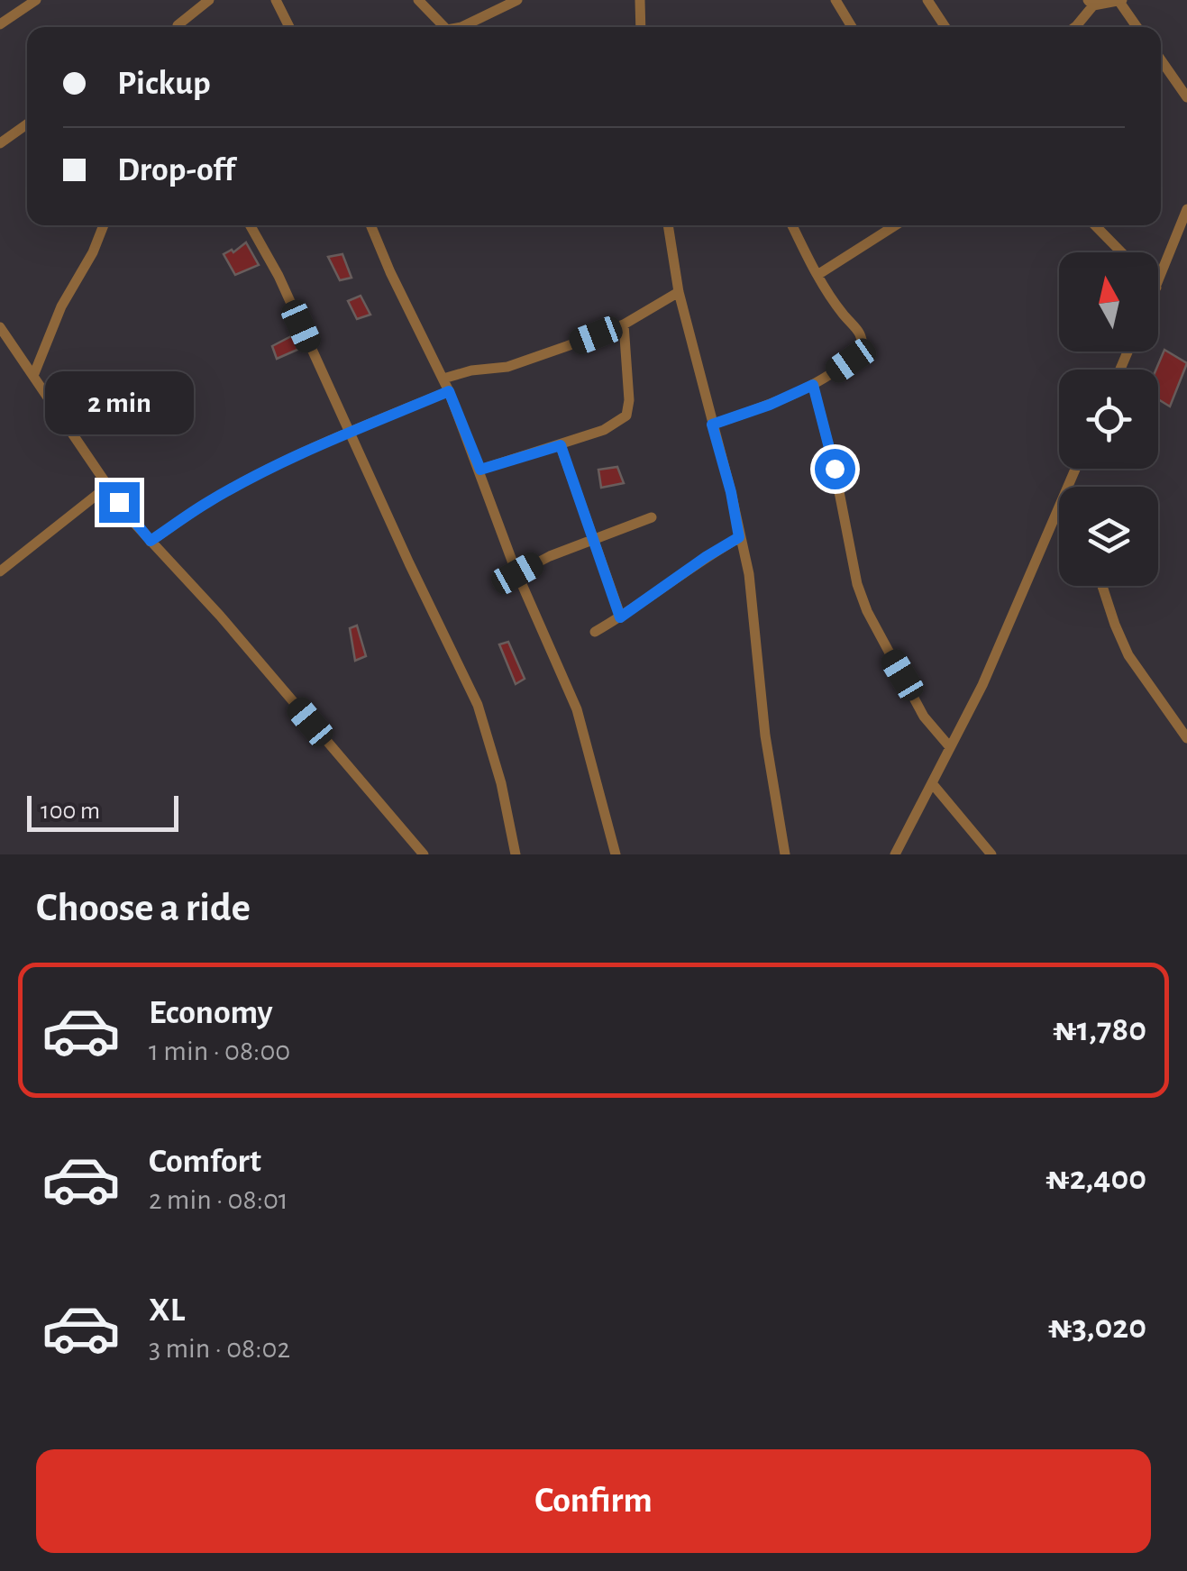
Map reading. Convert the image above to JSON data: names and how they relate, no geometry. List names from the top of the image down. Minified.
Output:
{"scale_bar":"100 m","north":"top","page":{"banner":["Pickup","Drop-off"],"bubble":"2 min","scale":"100 m","heading":"Choose a ride","list":[{"name":"Economy","note":"1 min · 08:00","value":"₦1,780"},{"name":"Comfort","note":"2 min · 08:01","value":"₦2,400"},{"name":"XL","note":"3 min · 08:02","value":"₦3,020"}],"buttons":"Confirm"}}
